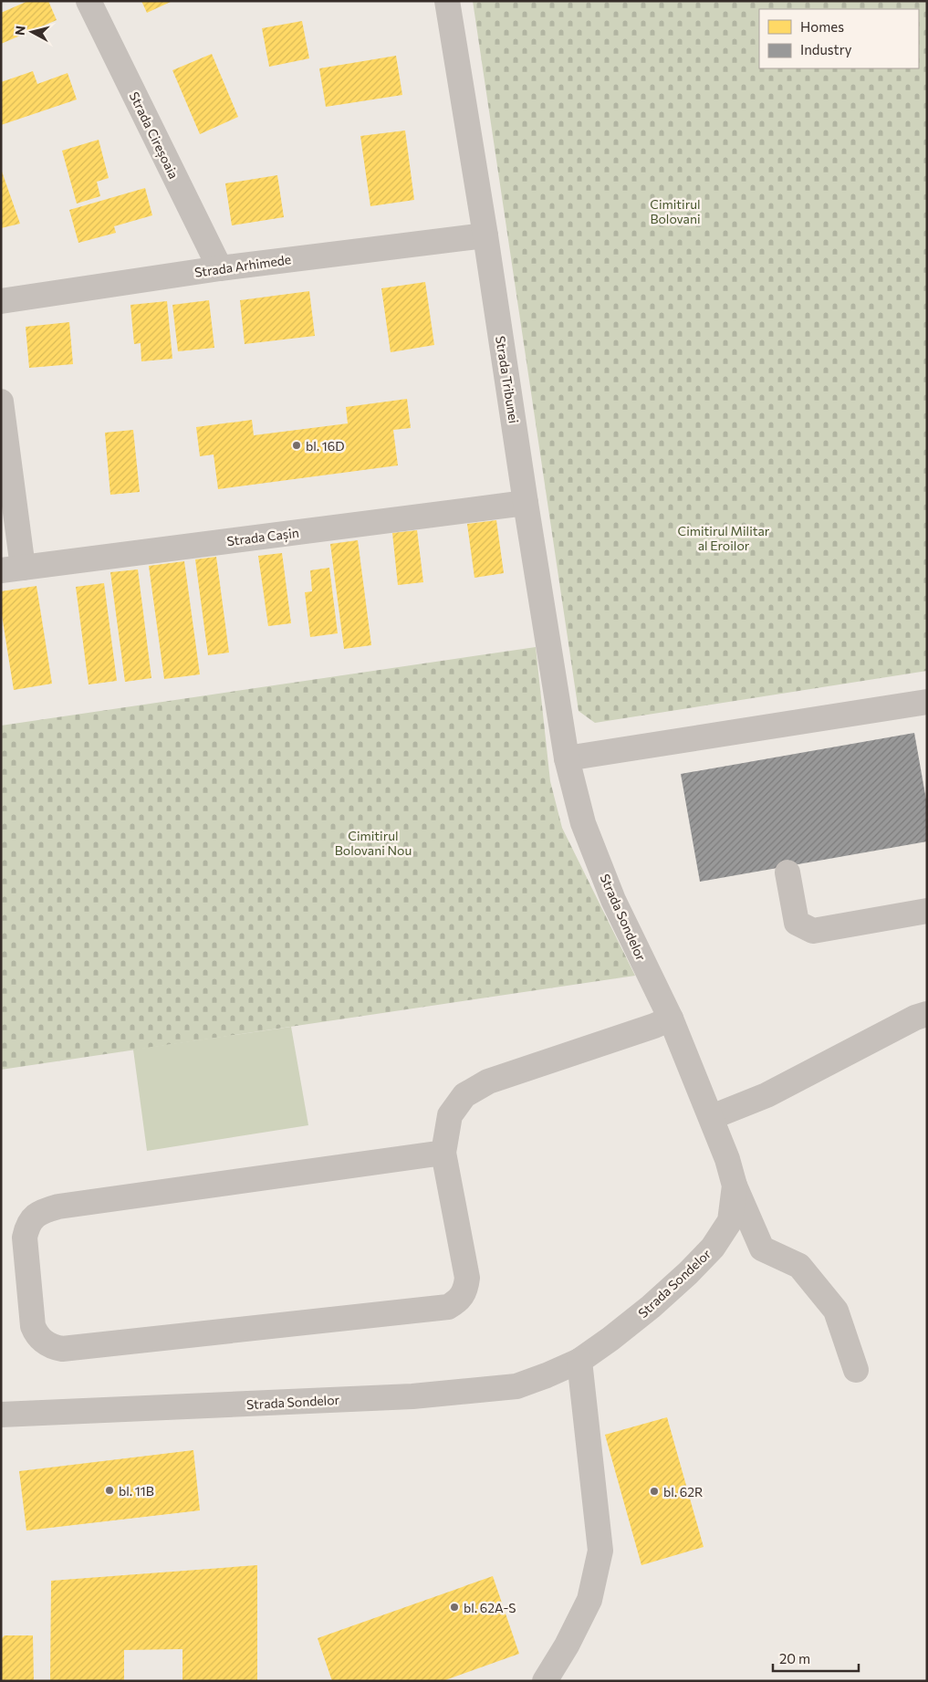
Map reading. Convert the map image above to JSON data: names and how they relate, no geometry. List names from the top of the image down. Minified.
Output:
{"streets":{"street":["Strada Cireșoaia","Strada Arhimede","Strada Tribunei","Strada Cașin","Strada Sondelor"]},"crossings":[["Strada Cireșoaia","Strada Arhimede"],["Strada Arhimede","Strada Tribunei"],["Strada Tribunei","Strada Cașin"],["Strada Tribunei","Strada Sondelor"]],"parks":["Cimitirul Bolovani","Cimitirul Militar al Eroilor","Cimitirul Bolovani Nou"],"places":["bl. 16D","bl. 11B","bl. 62R","bl. 62A-S"],"legend":["Homes","Industry"],"scale_bar":"20 m","north":"left"}
